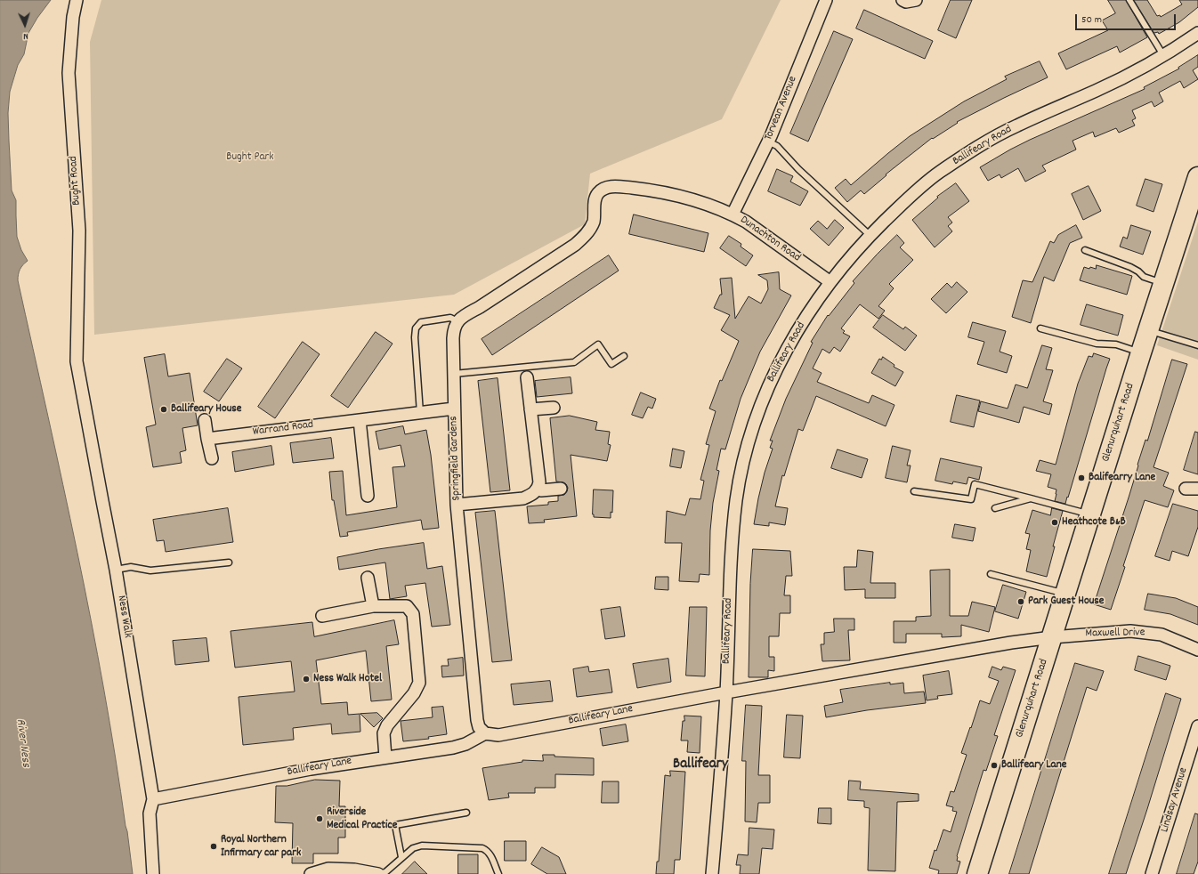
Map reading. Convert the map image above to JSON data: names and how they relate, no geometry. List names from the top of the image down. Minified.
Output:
{"streets":{"highway":["Glenurquhart Road"],"street":["Torvean Avenue","Ballifeary Road","Bught Road","Dunachton Road","Warrand Road","Springfield Gardens","Ness Walk","Maxwell Drive","Ballifeary Lane","Lindsay Avenue"]},"crossings":[["Torvean Avenue","Dunachton Road"],["Ballifeary Road","Dunachton Road"],["Ballifeary Road","Ballifeary Lane"],["Bught Road","Ness Walk"],["Dunachton Road","Springfield Gardens"],["Glenurquhart Road","Maxwell Drive"],["Glenurquhart Road","Ballifeary Lane"],["Warrand Road","Springfield Gardens"],["Springfield Gardens","Ballifeary Lane"],["Ness Walk","Ballifeary Lane"],["Maxwell Drive","Ballifeary Lane"]],"districts":["Ballifeary"],"water":["River Ness"],"parks":["Bught Park"],"places":["Ballifeary House","Balifearry Lane","Heathcote B&B","Park Guest House","Ness Walk Hotel","Ballifeary Lane","Riverside Medical Practice","Royal Northern Infirmary car park"],"scale_bar":"50 m","north":"bottom"}
